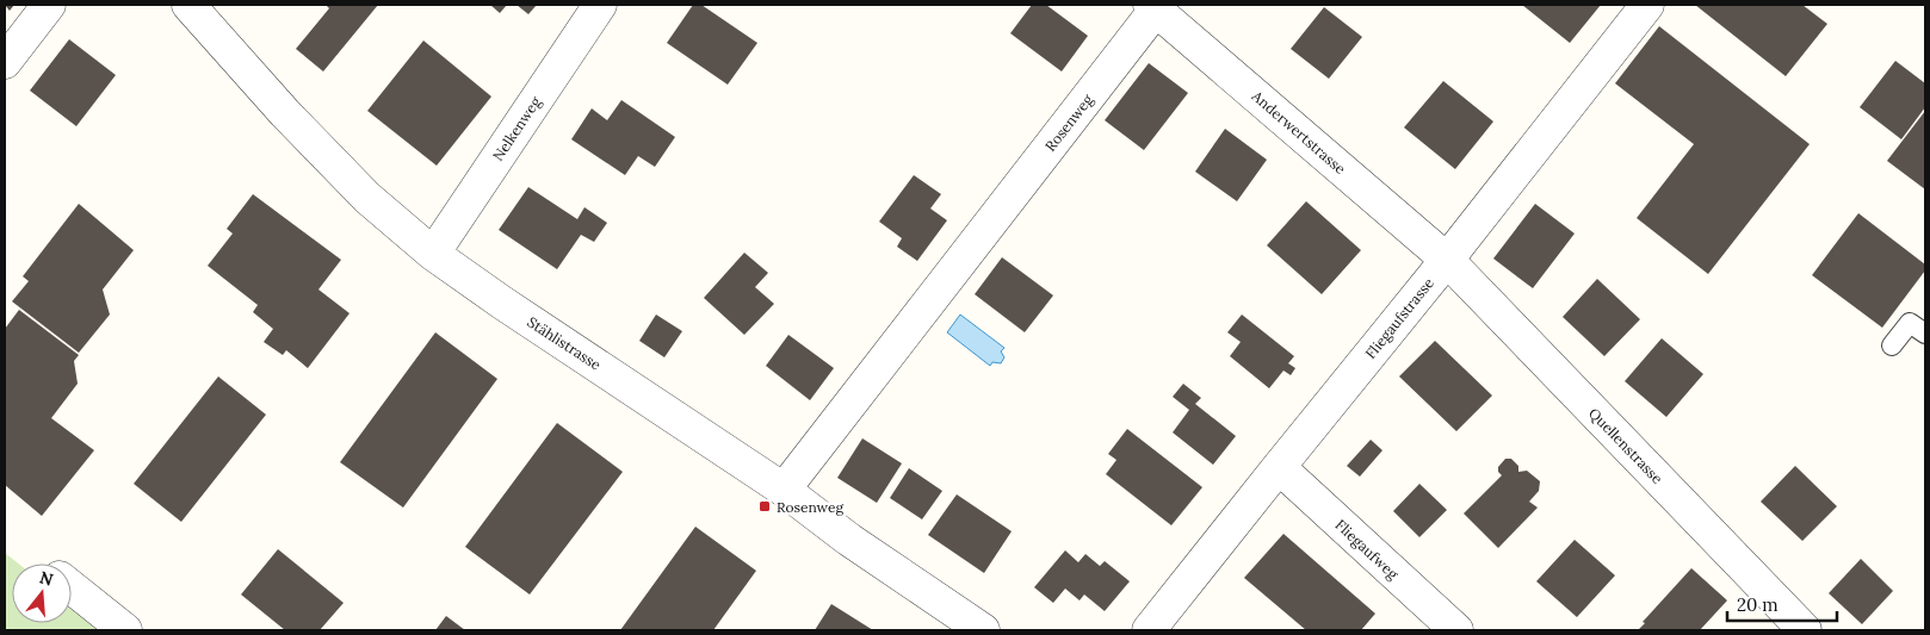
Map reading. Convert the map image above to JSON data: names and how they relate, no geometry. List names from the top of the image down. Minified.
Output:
{"streets":{"street":["Rosenweg","Nelkenweg","Anderwertstrasse","Fliegaufstrasse","Stählistrasse","Quellenstrasse","Fliegaufweg"]},"crossings":[["Rosenweg","Anderwertstrasse"],["Rosenweg","Stählistrasse"],["Nelkenweg","Stählistrasse"],["Anderwertstrasse","Fliegaufstrasse"],["Anderwertstrasse","Quellenstrasse"],["Fliegaufstrasse","Quellenstrasse"],["Fliegaufstrasse","Fliegaufweg"]],"places":{"transit":["Rosenweg"]},"scale_bar":"20 m","north":"top"}
